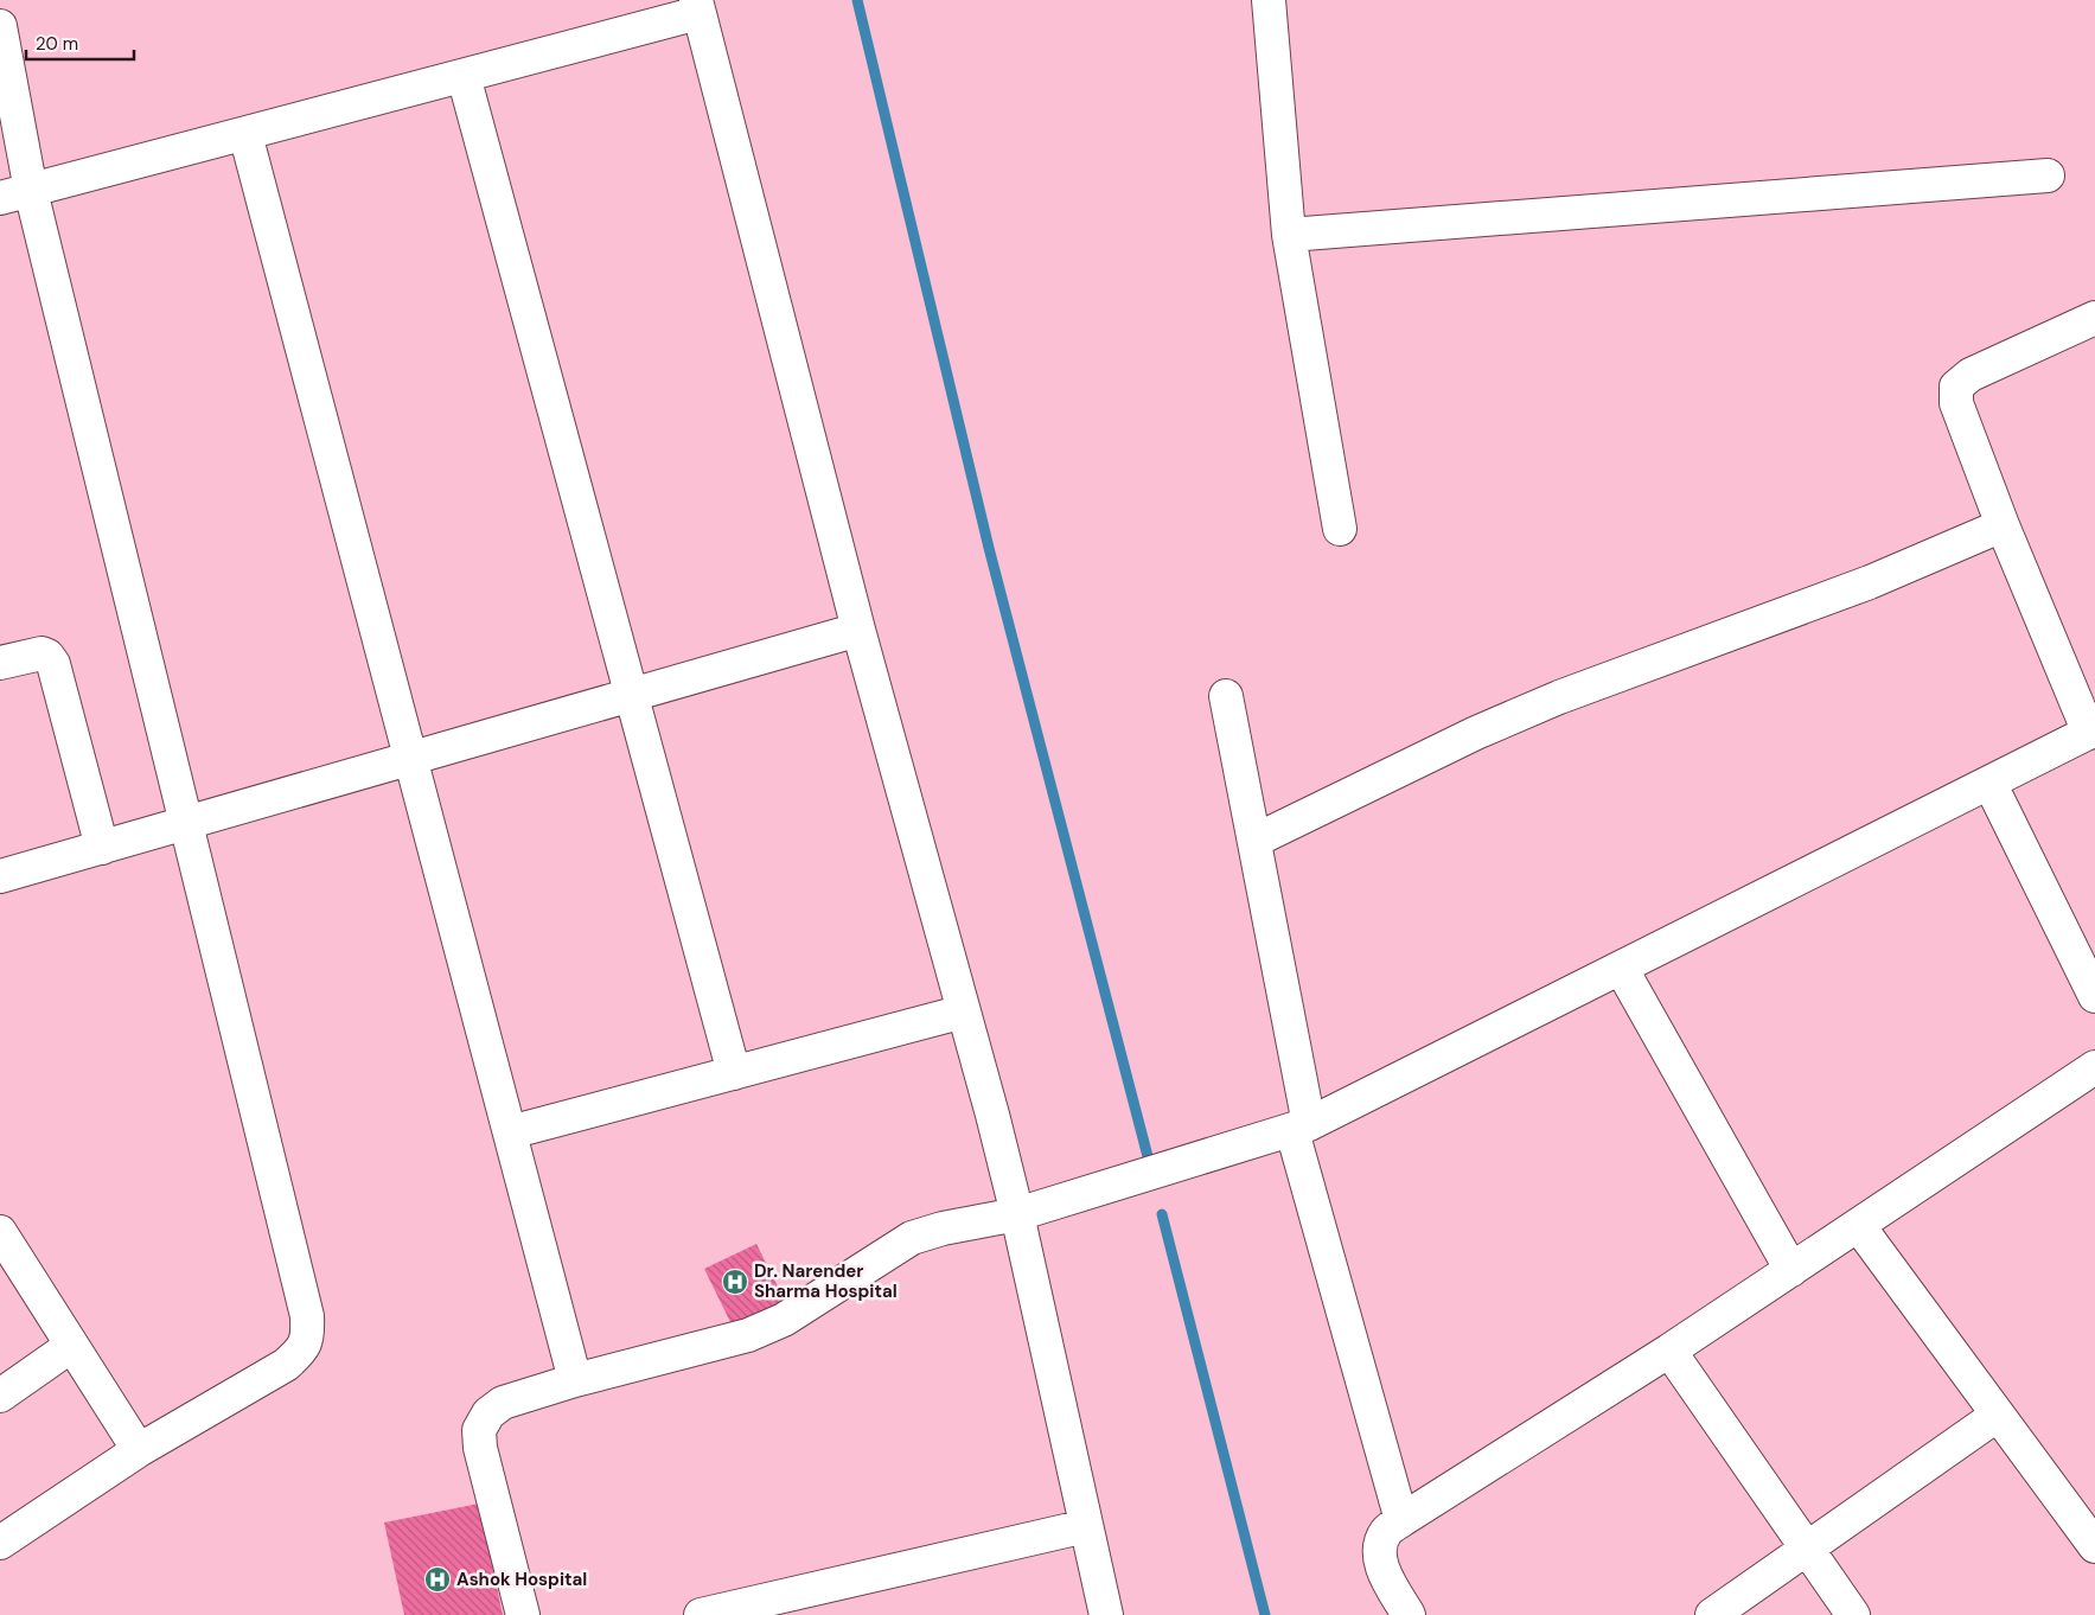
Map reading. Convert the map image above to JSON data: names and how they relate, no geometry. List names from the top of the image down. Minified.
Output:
{"places":{"hospital":["Dr. Narender Sharma Hospital","Ashok Hospital"]},"scale_bar":"20 m"}
